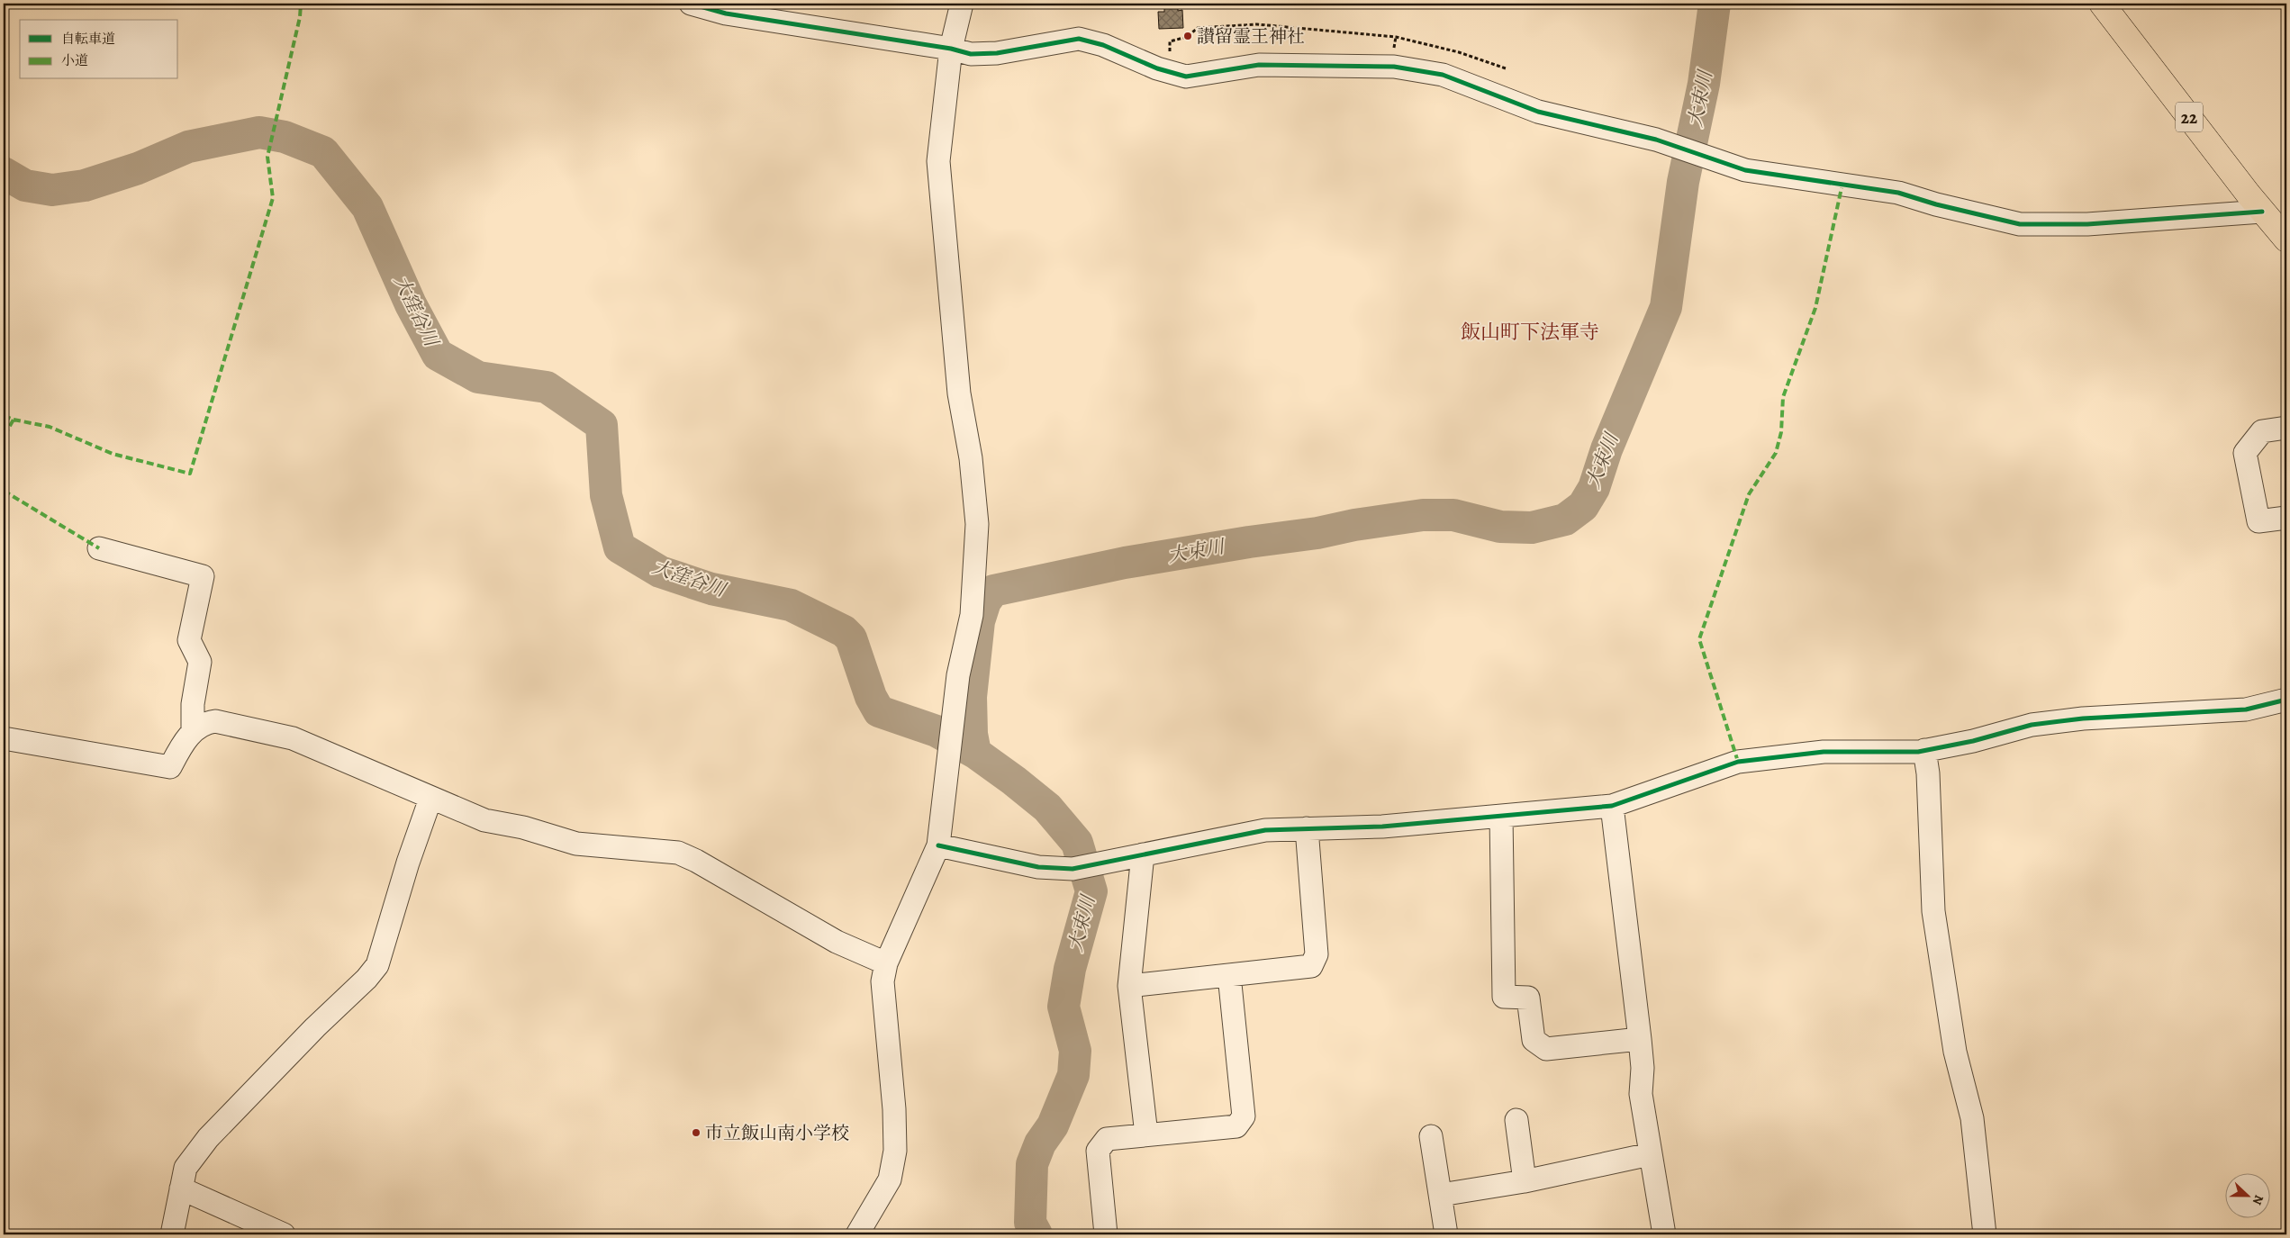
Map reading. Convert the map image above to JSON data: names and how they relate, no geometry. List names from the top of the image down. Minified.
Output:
{"streets":{"main road":["22"]},"districts":["飯山町下法軍寺"],"water":["大束川","大窪谷川"],"places":["讃留霊王神社","市立飯山南小学校"],"legend":["自転車道","小道"],"north":"right"}
